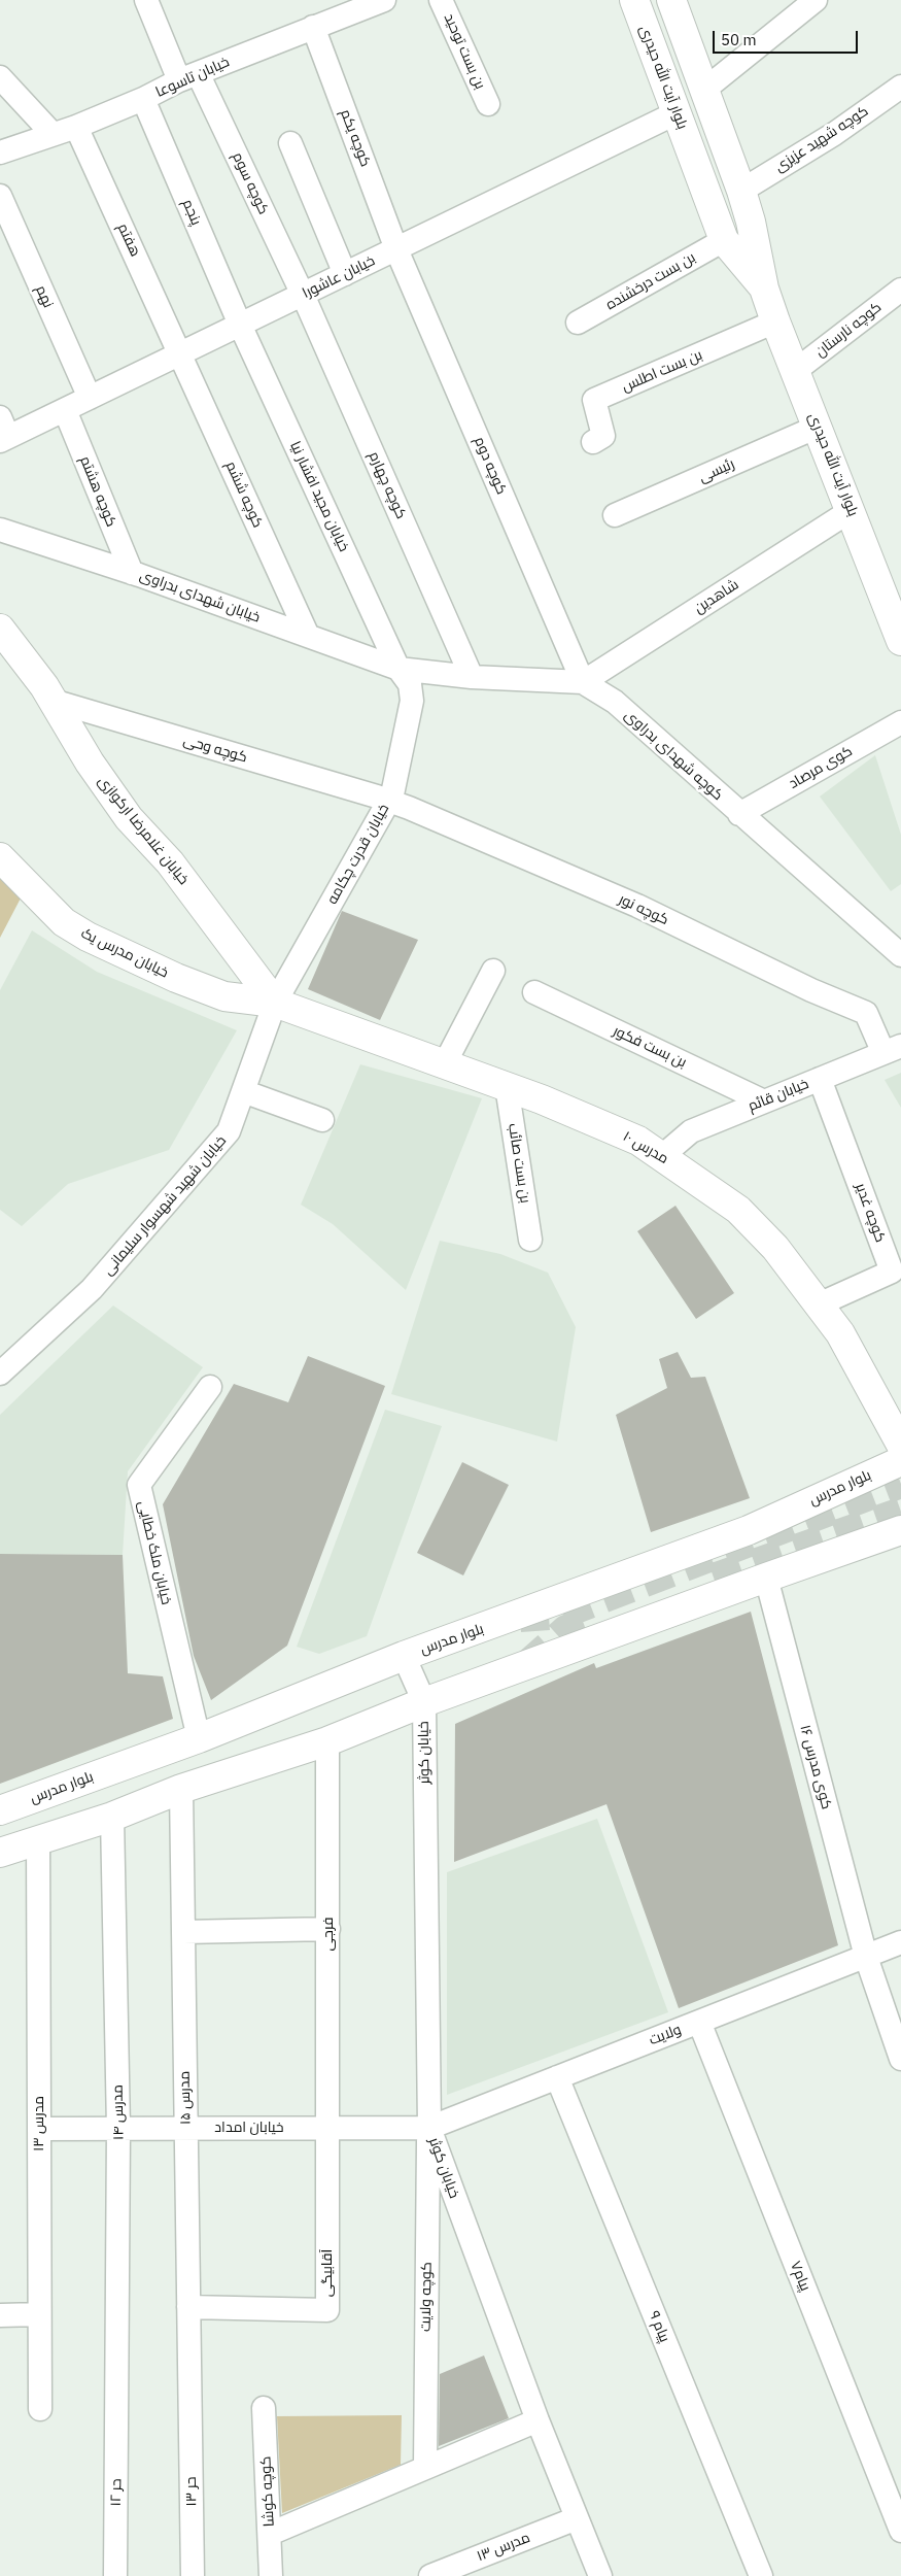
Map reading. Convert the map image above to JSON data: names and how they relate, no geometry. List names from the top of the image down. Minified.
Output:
{"streets":{"main road":["بلوار آیت الله حیدری","خیابان غلامرضا ارکوازی","خیابان مدرس یک","مدرس ۱۰","بلوار مدرس"],"street":["بن بست توحید","خیابان تاسوعا","کوچه یکم","کوچه شهید عزیزی","کوچه سوم","پنجم","هفتم","خیابان عاشورا","بن بست درخشنده","نهم","کوچه نارستان","بن بست اطلس","کوچه دوم","رئیسی","کوچه چهارم","کوچه هشتم","کوچه ششم","خیابان مجید افشار نیا","خیابان شهدای بدراوی","شاهدین","کوچه وحی","کوچه شهدای بدراوی","کوی مرصاد","خیابان قدرت چکامه","کوچه نور","بن بست فکور","خیابان قائم","بن بست صائب","خیابان شهید شهسوار سلیمانی","کوچه غدیر","خیابان ملک خطایی","خیابان کوثر","کوی مدرس ۱۶","فرجی","ولایت","مدرس ۱۵","مدرس ۱۴","مدرس ۱۳","خیابان امداد","آقابیگی","پیام۷","کوچه ولایت","پیام ۹","۱۳ حر","کوچه کوشا","حر ۱۲"]},"crossings":[["خیابان تاسوعا","کوچه یکم"],["خیابان تاسوعا","کوچه سوم"],["خیابان تاسوعا","پنجم"],["خیابان تاسوعا","هفتم"],["بلوار آیت الله حیدری","کوچه شهید عزیزی"],["بلوار آیت الله حیدری","خیابان عاشورا"],["بلوار آیت الله حیدری","بن بست درخشنده"],["بلوار آیت الله حیدری","کوچه نارستان"],["بلوار آیت الله حیدری","بن بست اطلس"],["بلوار آیت الله حیدری","رئیسی"],["بلوار آیت الله حیدری","شاهدین"],["کوچه یکم","خیابان عاشورا"],["کوچه یکم","کوچه دوم"],["کوچه سوم","خیابان عاشورا"],["کوچه سوم","کوچه چهارم"],["پنجم","خیابان عاشورا"],["پنجم","خیابان مجید افشار نیا"],["هفتم","خیابان عاشورا"],["هفتم","کوچه ششم"],["خیابان عاشورا","نهم"],["خیابان عاشورا","کوچه دوم"],["خیابان عاشورا","کوچه چهارم"],["خیابان عاشورا","کوچه هشتم"],["خیابان عاشورا","کوچه ششم"],["خیابان عاشورا","خیابان مجید افشار نیا"],["کوچه دوم","شاهدین"],["کوچه دوم","کوچه شهدای بدراوی"],["کوچه چهارم","کوچه شهدای بدراوی"],["کوچه هشتم","خیابان شهدای بدراوی"],["کوچه ششم","خیابان شهدای بدراوی"],["خیابان مجید افشار نیا","خیابان شهدای بدراوی"],["خیابان مجید افشار نیا","کوچه شهدای بدراوی"],["خیابان مجید افشار نیا","خیابان قدرت چکامه"],["خیابان شهدای بدراوی","کوچه شهدای بدراوی"],["خیابان شهدای بدراوی","خیابان قدرت چکامه"],["شاهدین","کوچه شهدای بدراوی"],["کوچه وحی","خیابان غلامرضا ارکوازی"],["کوچه وحی","خیابان قدرت چکامه"],["کوچه وحی","کوچه نور"],["کوچه شهدای بدراوی","کوی مرصاد"],["کوچه شهدای بدراوی","خیابان قدرت چکامه"],["خیابان غلامرضا ارکوازی","خیابان قدرت چکامه"],["خیابان غلامرضا ارکوازی","خیابان مدرس یک"],["خیابان غلامرضا ارکوازی","مدرس ۱۰"],["خیابان غلامرضا ارکوازی","خیابان شهید شهسوار سلیمانی"],["خیابان قدرت چکامه","کوچه نور"],["خیابان قدرت چکامه","خیابان مدرس یک"],["خیابان قدرت چکامه","مدرس ۱۰"],["خیابان قدرت چکامه","خیابان شهید شهسوار سلیمانی"],["کوچه نور","خیابان قائم"],["خیابان مدرس یک","مدرس ۱۰"],["خیابان مدرس یک","خیابان شهید شهسوار سلیمانی"],["بن بست فکور","خیابان قائم"],["خیابان قائم","مدرس ۱۰"],["خیابان قائم","کوچه غدیر"],["مدرس ۱۰","بن بست صائب"],["مدرس ۱۰","خیابان شهید شهسوار سلیمانی"],["مدرس ۱۰","کوچه غدیر"],["بلوار مدرس","خیابان ملک خطایی"],["خیابان کوثر","ولایت"],["خیابان کوثر","مدرس ۱۳"],["خیابان کوثر","خیابان امداد"],["خیابان کوثر","کوچه ولایت"],["کوی مدرس ۱۶","ولایت"],["فرجی","خیابان امداد"],["فرجی","آقابیگی"],["ولایت","خیابان امداد"],["ولایت","پیام۷"],["ولایت","کوچه ولایت"],["ولایت","پیام ۹"],["مدرس ۱۵","خیابان امداد"],["مدرس ۱۵","آقابیگی"],["مدرس ۱۵","۱۳ حر"],["مدرس ۱۴","خیابان امداد"],["مدرس ۱۴","حر ۱۲"],["مدرس ۱۳","خیابان امداد"],["خیابان امداد","آقابیگی"],["خیابان امداد","کوچه ولایت"]],"scale_bar":"50 m"}
